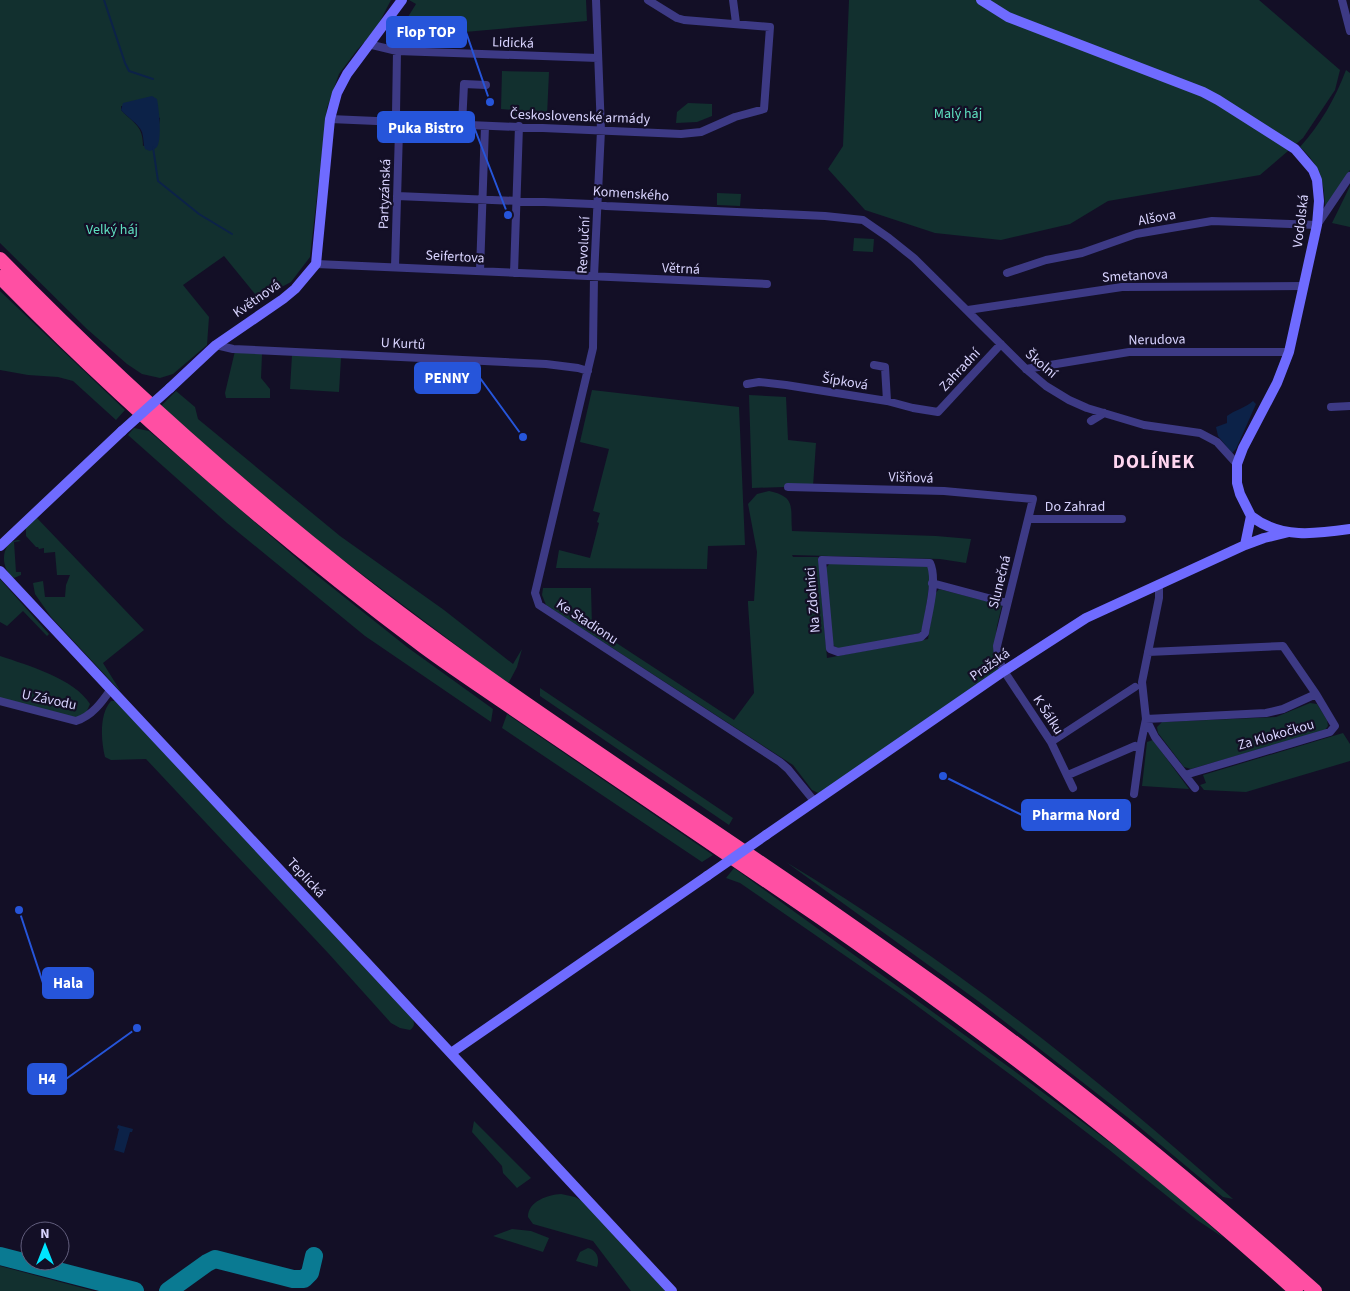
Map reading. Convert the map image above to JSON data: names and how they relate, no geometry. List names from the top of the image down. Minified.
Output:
{"streets":{"street":["Lidická","Československé armády","Partyzánská","Komenského","Alšova","Vodolská","Revoluční","Seifertova","Větrná","Smetanova","Květnová","Nerudova","U Kurtů","Školní","Zahradní","Šípková","Višňová","Do Zahrad","Slunečná","Na Zdolnici","Ke Stadionu","Pražská","U Závodu","K Šálku","Za Klokočkou","Teplická"]},"crossings":[["Lidická","Partyzánská"],["Lidická","Revoluční"],["Československé armády","Partyzánská"],["Československé armády","Revoluční"],["Partyzánská","Komenského"],["Partyzánská","Seifertova"],["Komenského","Revoluční"],["Komenského","Školní"],["Alšova","Vodolská"],["Vodolská","Smetanova"],["Vodolská","Nerudova"],["Vodolská","Školní"],["Revoluční","Seifertova"],["Revoluční","Větrná"],["Revoluční","U Kurtů"],["Revoluční","Ke Stadionu"],["Seifertova","Větrná"],["Seifertova","Květnová"],["Smetanova","Školní"],["Květnová","U Kurtů"],["Nerudova","Školní"],["U Kurtů","Ke Stadionu"],["Školní","Zahradní"],["Zahradní","Šípková"],["Višňová","Slunečná"],["Do Zahrad","Slunečná"],["Slunečná","Pražská"],["Slunečná","K Šálku"],["Ke Stadionu","Pražská"],["Pražská","K Šálku"],["Pražská","Teplická"],["U Závodu","Teplická"]],"districts":["DOLÍNEK"],"parks":["Malý háj","Velký háj"],"places":["Flop TOP","Puka Bistro","PENNY","Pharma Nord","Hala","H4"],"north":"top"}
